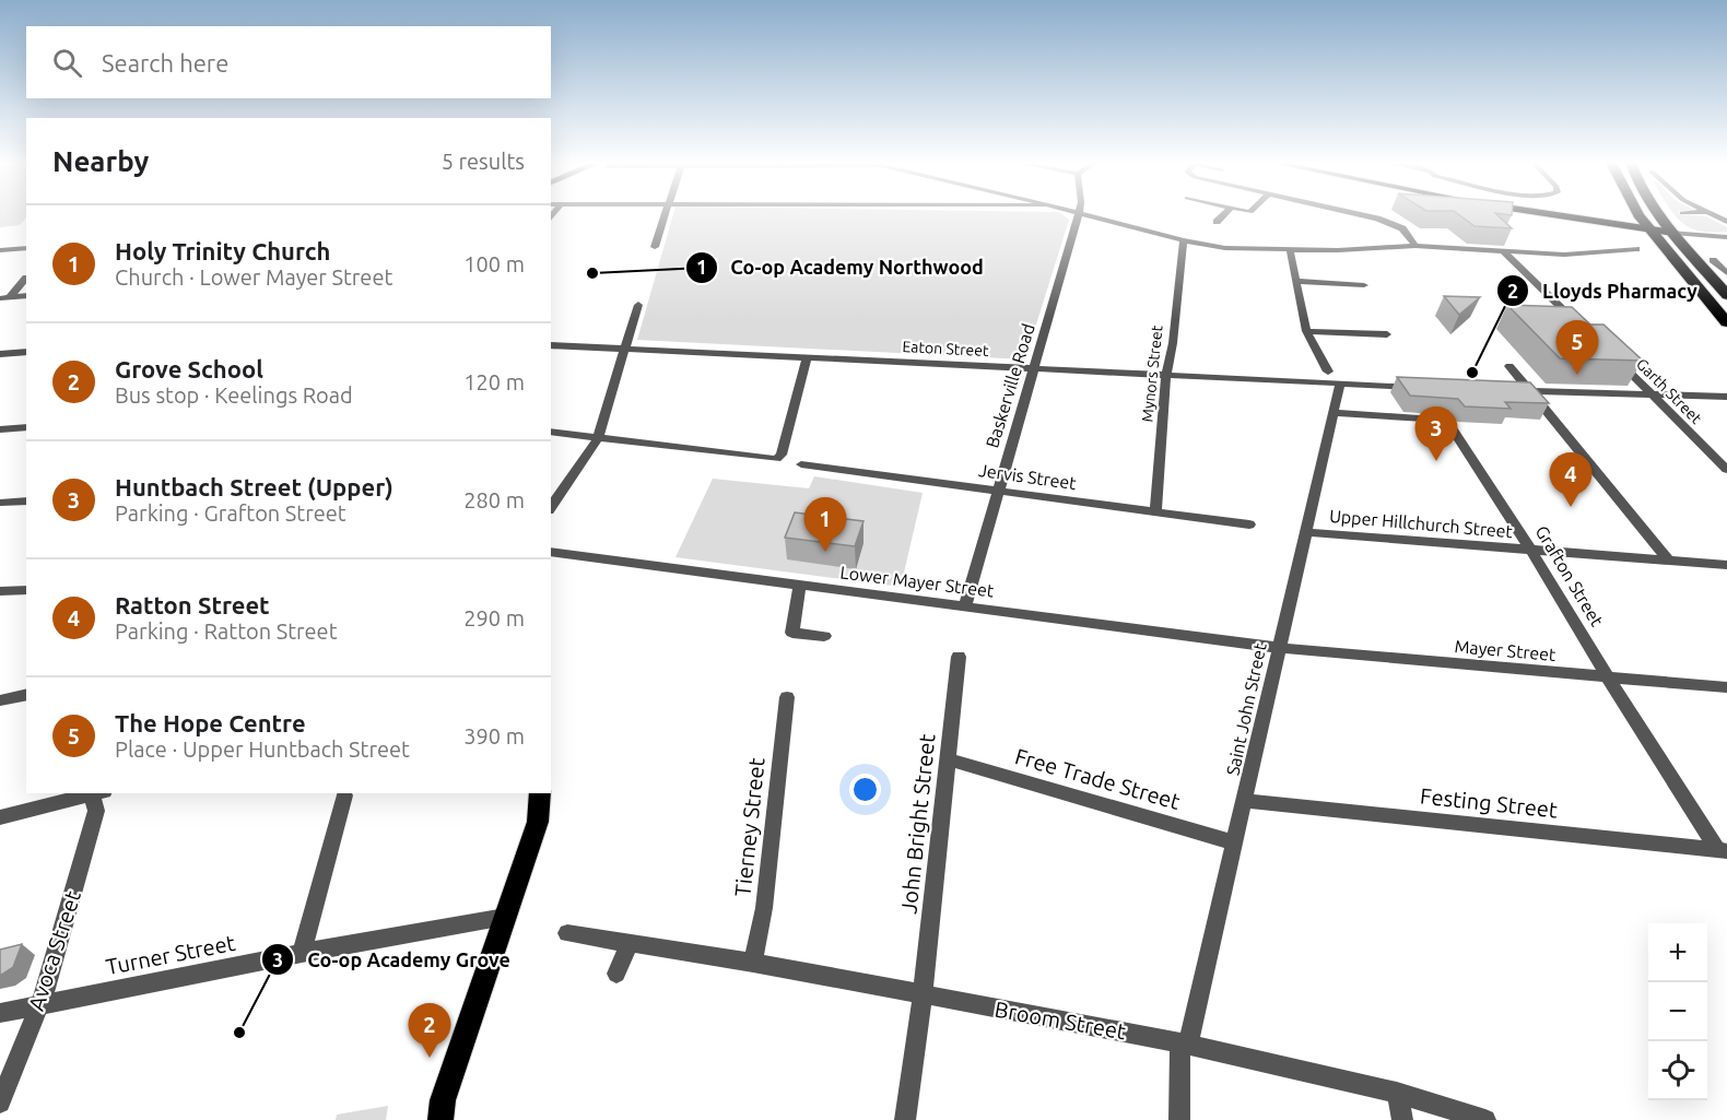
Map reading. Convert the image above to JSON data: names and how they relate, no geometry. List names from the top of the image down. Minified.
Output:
{"streets":{"street":["Eaton Street","Mynors Street","Baskerville Road","Garth Street","Jervis Street","Upper Hillchurch Street","Grafton Street","Lower Mayer Street","Mayer Street","Saint John Street","Free Trade Street","Festing Street","John Bright Street","Tierney Street","Avoca Street","Turner Street","Broom Street"]},"crossings":[["Eaton Street","Mynors Street"],["Eaton Street","Baskerville Road"],["Eaton Street","Saint John Street"],["Mynors Street","Jervis Street"],["Baskerville Road","Jervis Street"],["Baskerville Road","Lower Mayer Street"],["Upper Hillchurch Street","Grafton Street"],["Upper Hillchurch Street","Saint John Street"],["Grafton Street","Mayer Street"],["Grafton Street","Saint John Street"],["Grafton Street","Festing Street"],["Lower Mayer Street","Mayer Street"],["Lower Mayer Street","Saint John Street"],["Mayer Street","Saint John Street"],["Saint John Street","Free Trade Street"],["Saint John Street","Festing Street"],["Saint John Street","Broom Street"],["Free Trade Street","John Bright Street"],["John Bright Street","Broom Street"],["Tierney Street","Broom Street"],["Avoca Street","Turner Street"]],"places":["Co-op Academy Northwood","Lloyds Pharmacy","Co-op Academy Grove"],"page":{"search":"Search here","heading":["Nearby","5 results"],"list":[{"mark":"1","name":"Holy Trinity Church","note":"Church · Lower Mayer Street","value":"100 m"},{"mark":"2","name":"Grove School","note":"Bus stop · Keelings Road","value":"120 m"},{"mark":"3","name":"Huntbach Street (Upper)","note":"Parking · Grafton Street","value":"280 m"},{"mark":"4","name":"Ratton Street","note":"Parking · Ratton Street","value":"290 m"},{"mark":"5","name":"The Hope Centre","note":"Place · Upper Huntbach Street","value":"390 m"}],"pins":["5","3","4","1","2"],"map_buttons":["+","−"]}}
